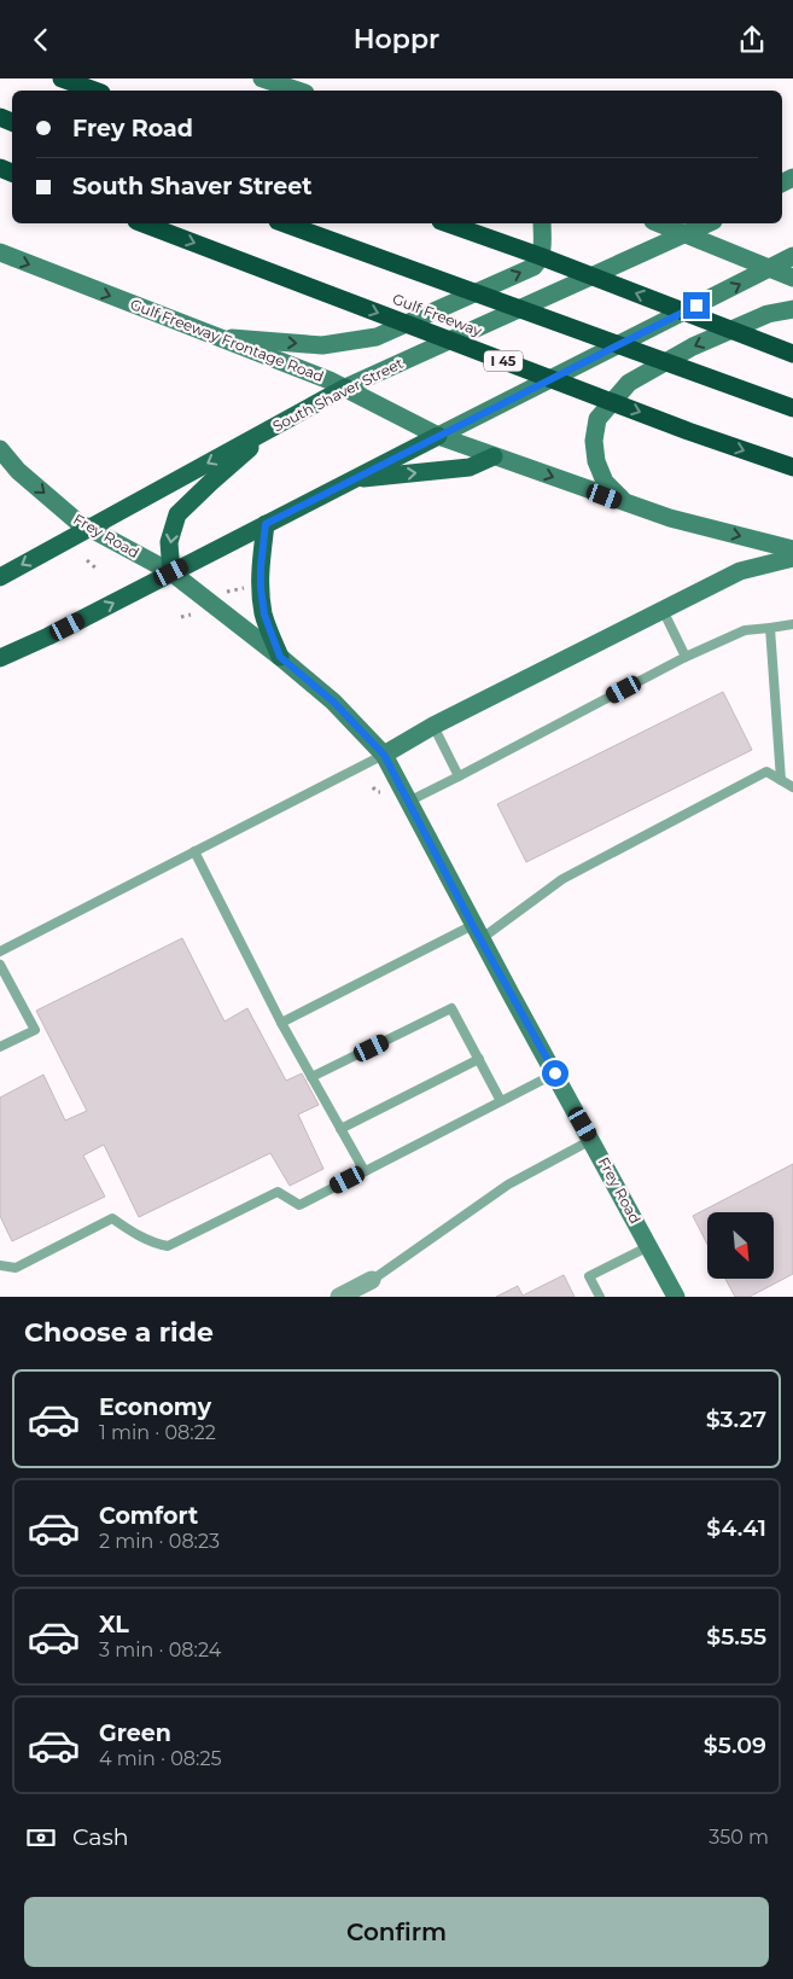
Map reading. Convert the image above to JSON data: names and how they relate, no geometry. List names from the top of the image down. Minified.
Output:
{"streets":{"highway":["Gulf Freeway","I 45"],"main road":["Gulf Freeway Frontage Road","South Shaver Street","Frey Road"]},"crossings":[["Gulf Freeway Frontage Road","South Shaver Street"],["South Shaver Street","Frey Road"]],"one_way":["Gulf Freeway Frontage Road"],"north":"bottom right","page":{"header":"Hoppr","banner":["Frey Road","South Shaver Street"],"heading":"Choose a ride","list":[{"name":"Economy","note":"1 min · 08:22","value":"$3.27"},{"name":"Comfort","note":"2 min · 08:23","value":"$4.41"},{"name":"XL","note":"3 min · 08:24","value":"$5.55"},{"name":"Green","note":"4 min · 08:25","value":"$5.09"}],"pay":["Cash","350 m"],"buttons":"Confirm"}}
